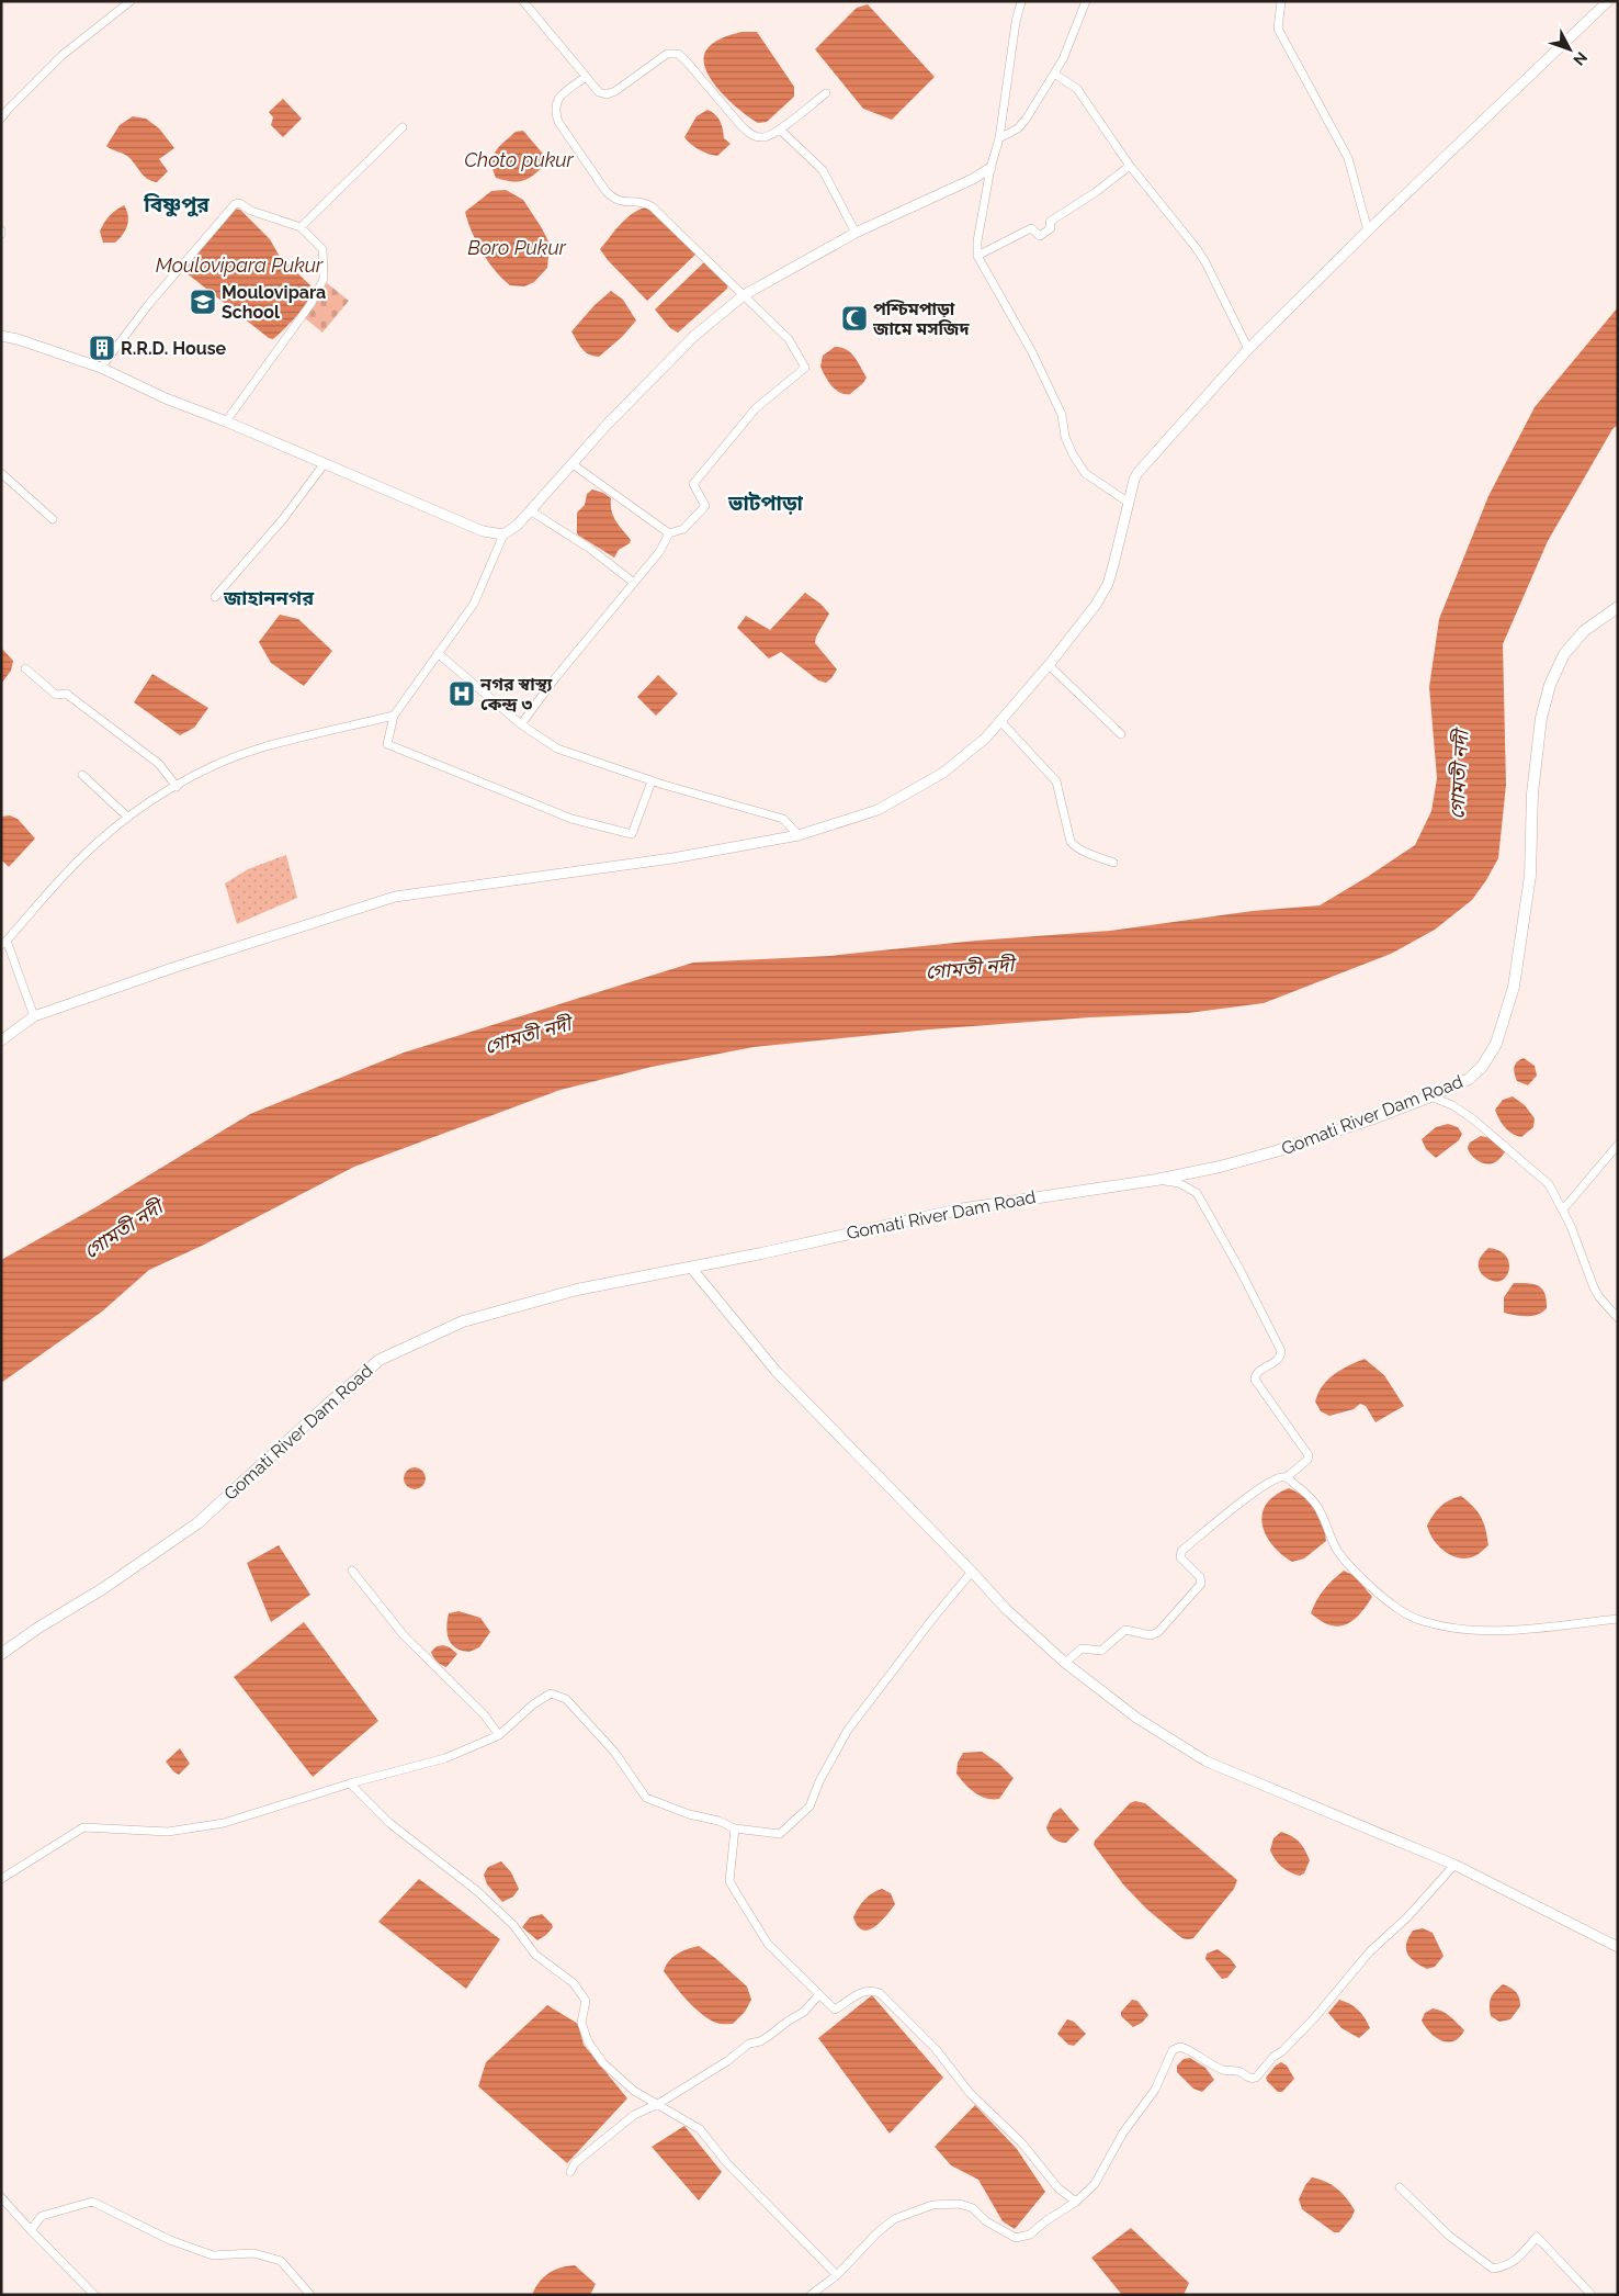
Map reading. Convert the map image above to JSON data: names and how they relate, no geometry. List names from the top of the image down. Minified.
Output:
{"streets":{"main road":["Gomati River Dam Road"]},"districts":["বিষ্ণুপুর","ভাটপাড়া","জাহাননগর"],"water":["Choto pukur","Boro Pukur","Moulovipara Pukur","গোমতী নদী"],"places":{"school or university":["Moulovipara School"],"mosque":["পশ্চিমপাড়া জামে মসজিদ"],"building":["R.R.D. House"],"hospital":["নগর স্বাস্থ্য কেন্দ্র ৩"]},"north":"bottom right"}
